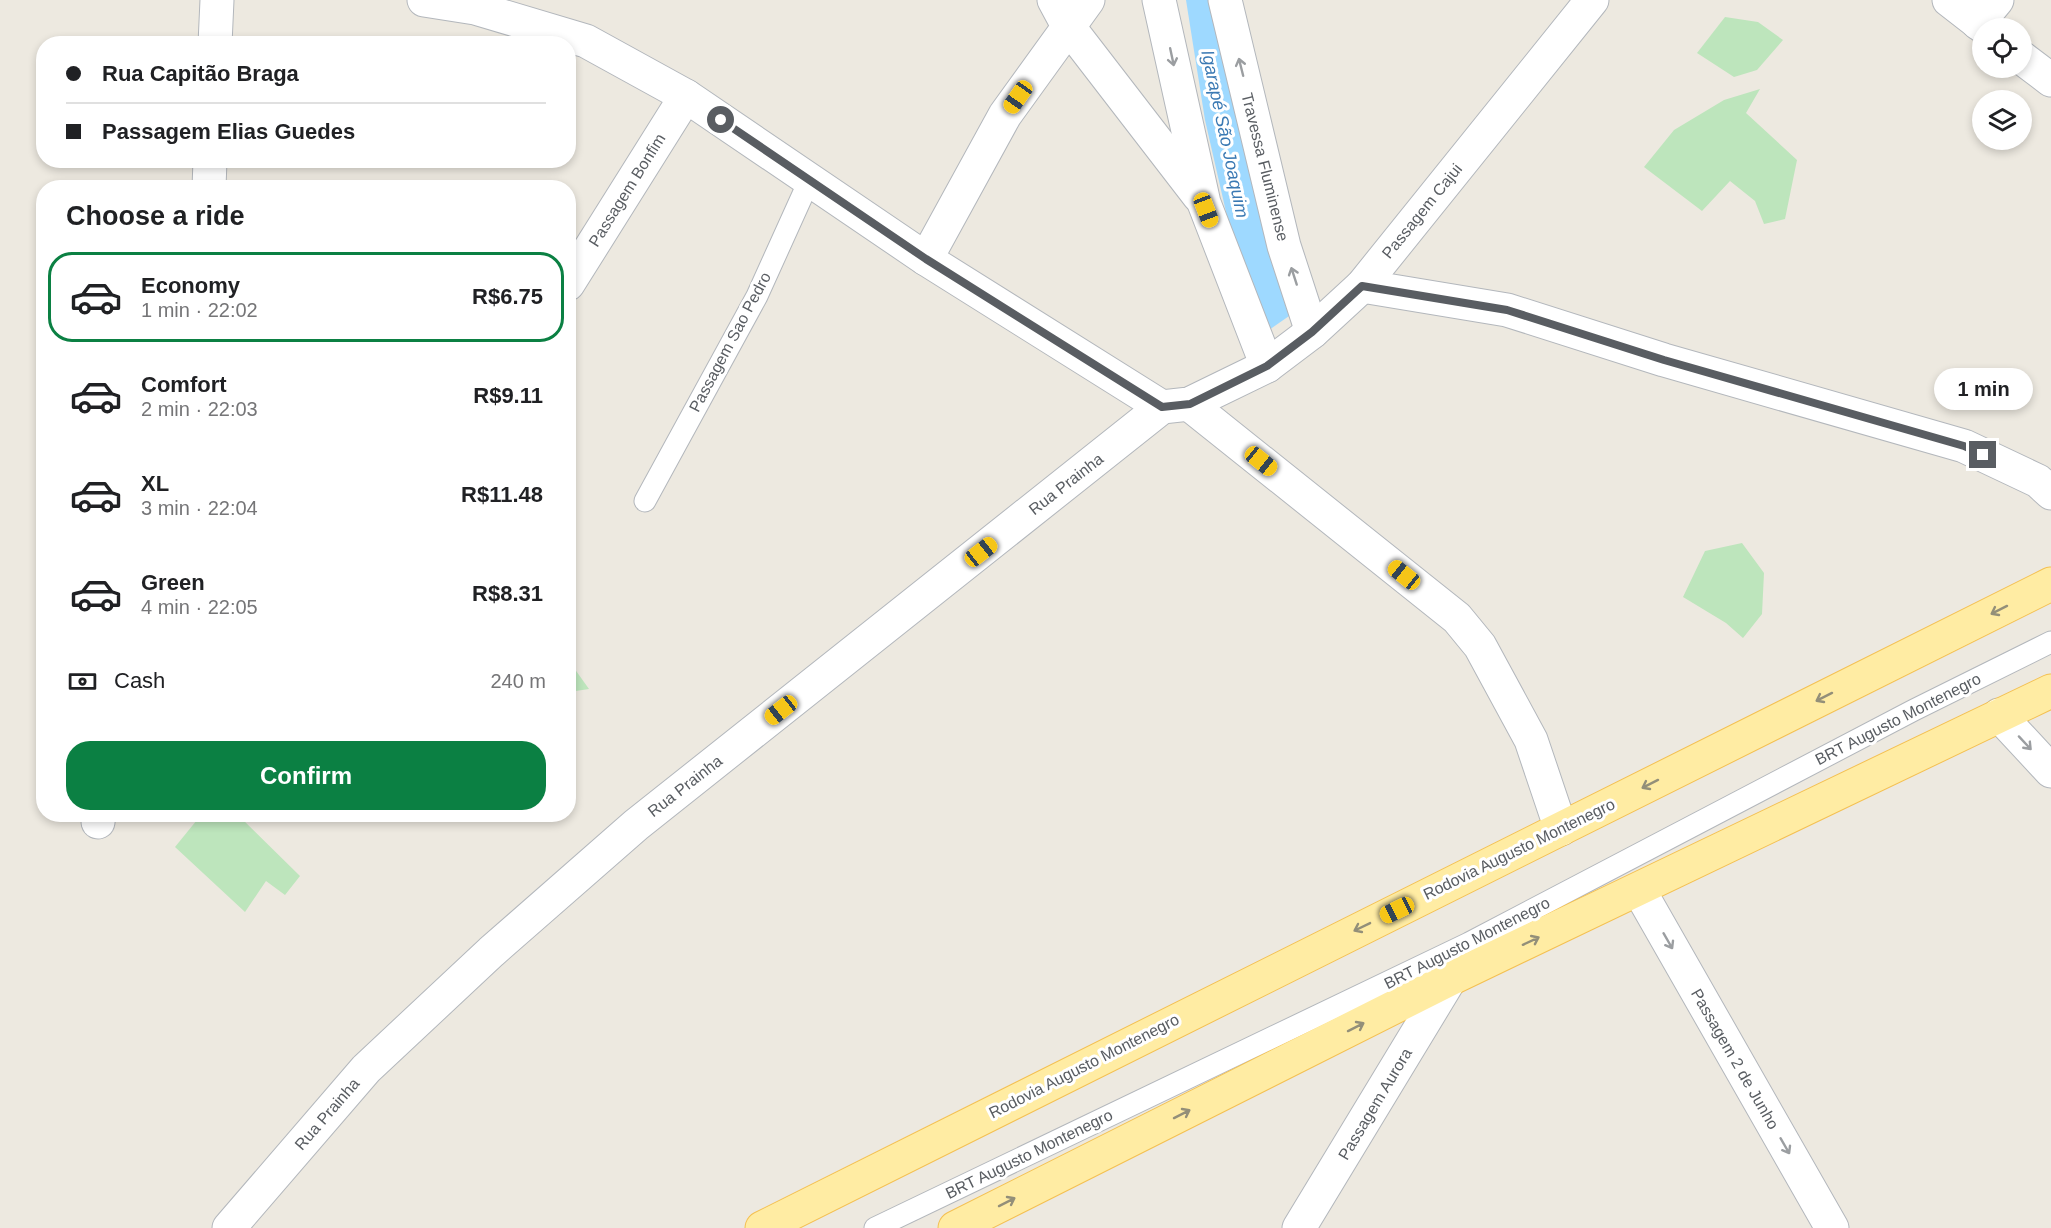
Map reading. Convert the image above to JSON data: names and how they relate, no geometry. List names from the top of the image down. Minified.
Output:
{"streets":{"main road":["Rodovia Augusto Montenegro"],"street":["Travessa Fluminense","Passagem Bonfim","Passagem Cajui","Rua Prainha","Passagem 2 de Junho","Passagem Aurora"],"lane":["Passagem Sao Pedro","BRT Augusto Montenegro"]},"crossings":[["Travessa Fluminense","Passagem Cajui"],["Passagem Cajui","Rua Prainha"]],"one_way":["Passagem 2 de Junho"],"water":["Igarapé São Joaquim"],"page":{"banner":["Rua Capitão Braga","Passagem Elias Guedes"],"heading":"Choose a ride","list":[{"name":"Economy","note":"1 min · 22:02","value":"R$6.75"},{"name":"Comfort","note":"2 min · 22:03","value":"R$9.11"},{"name":"XL","note":"3 min · 22:04","value":"R$11.48"},{"name":"Green","note":"4 min · 22:05","value":"R$8.31"}],"bubble":"1 min","pay":["Cash","240 m"],"buttons":"Confirm"}}
